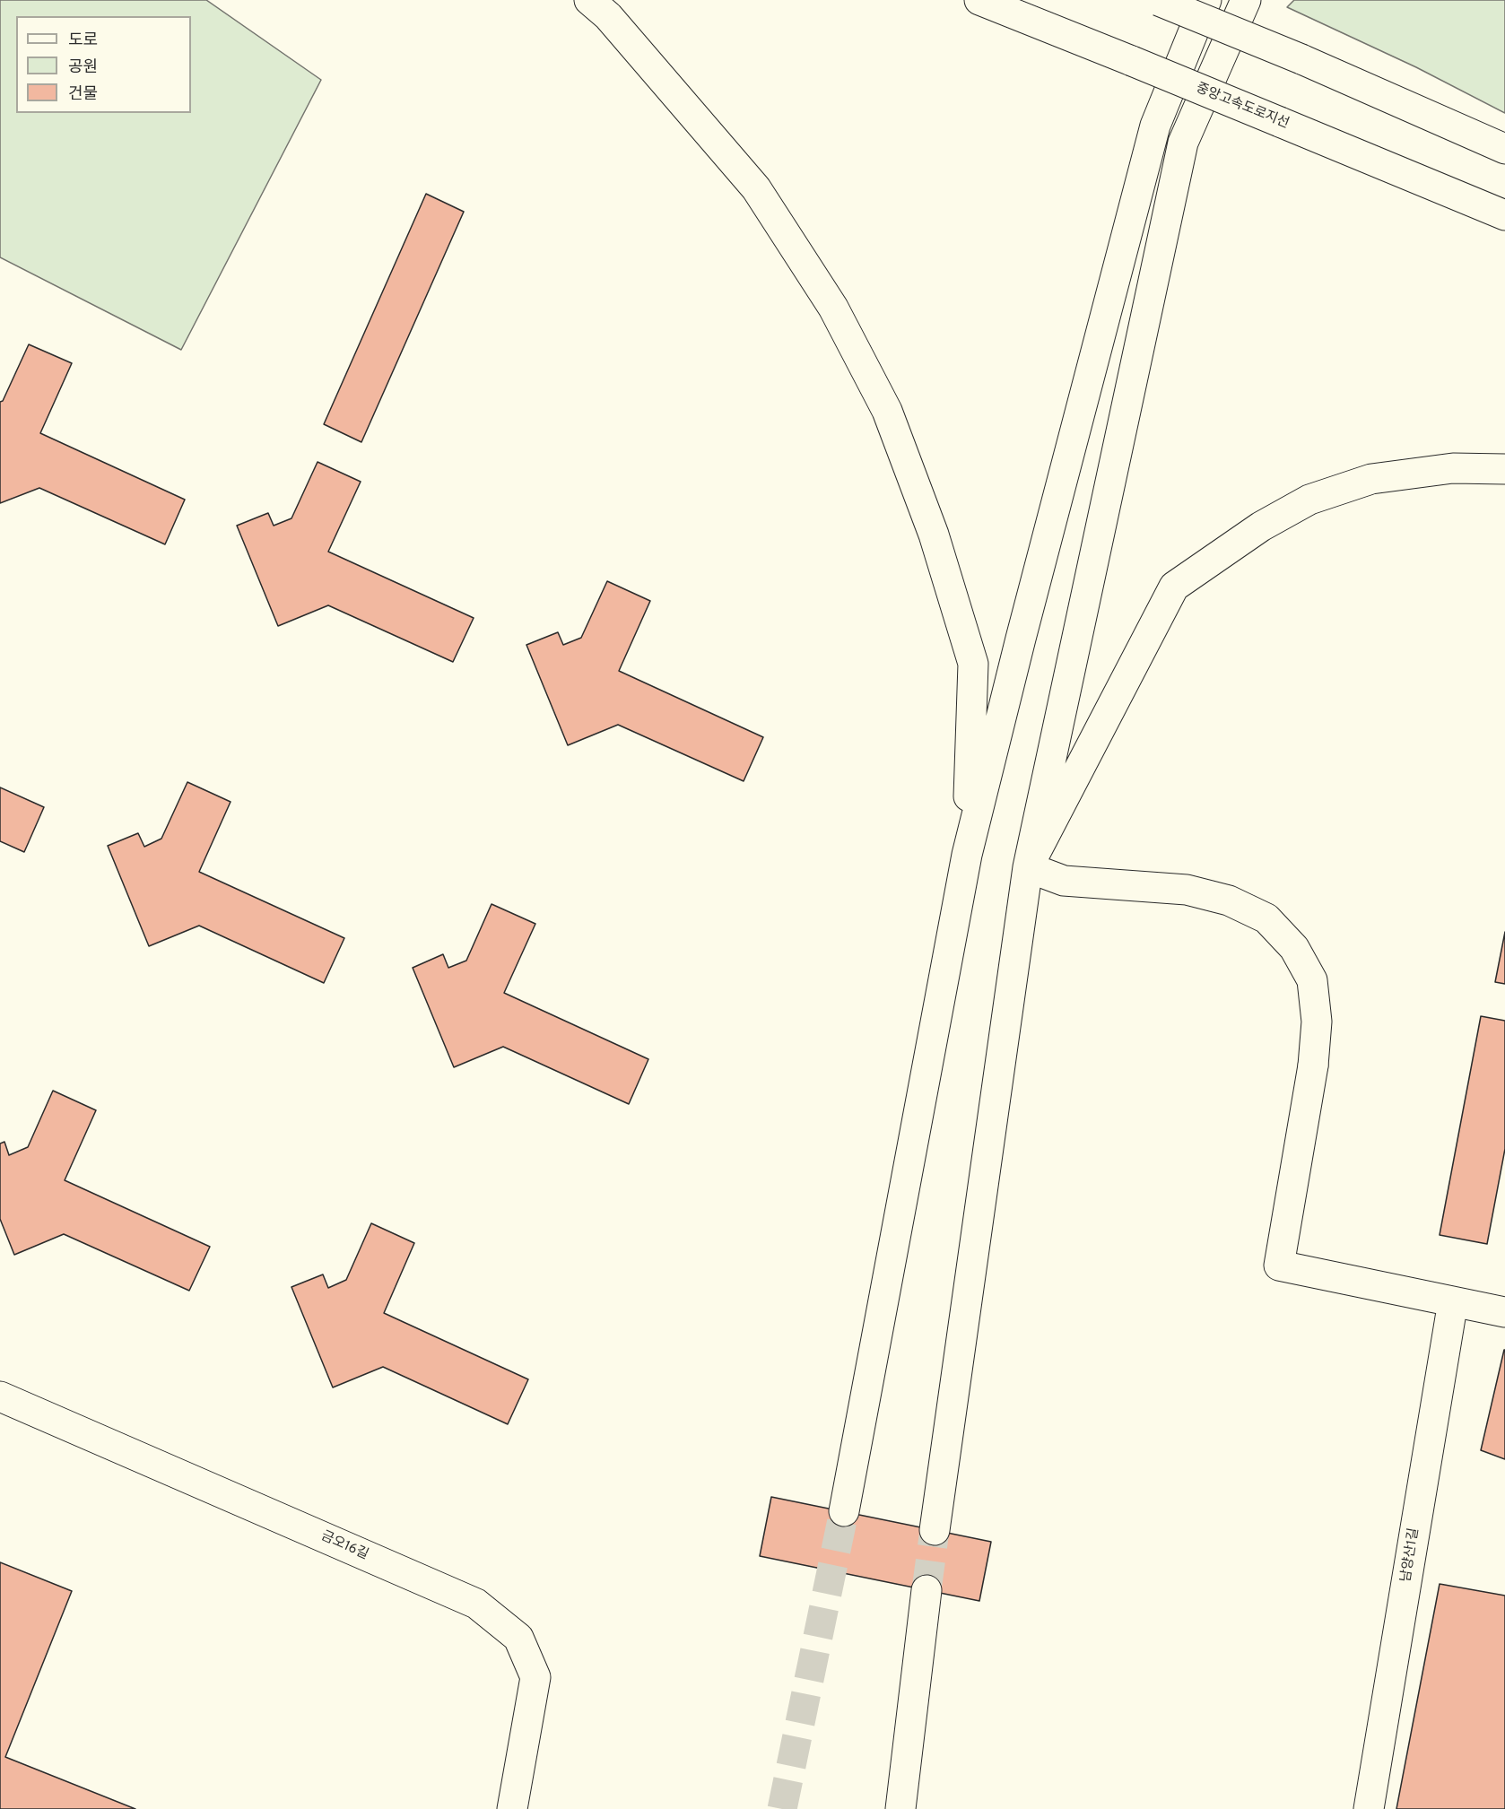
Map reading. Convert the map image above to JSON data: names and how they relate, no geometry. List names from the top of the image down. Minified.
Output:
{"streets":{"main road":["중앙고속도로지선","금오16길","남양산1길"]},"legend":["도로","공원","건물"]}
